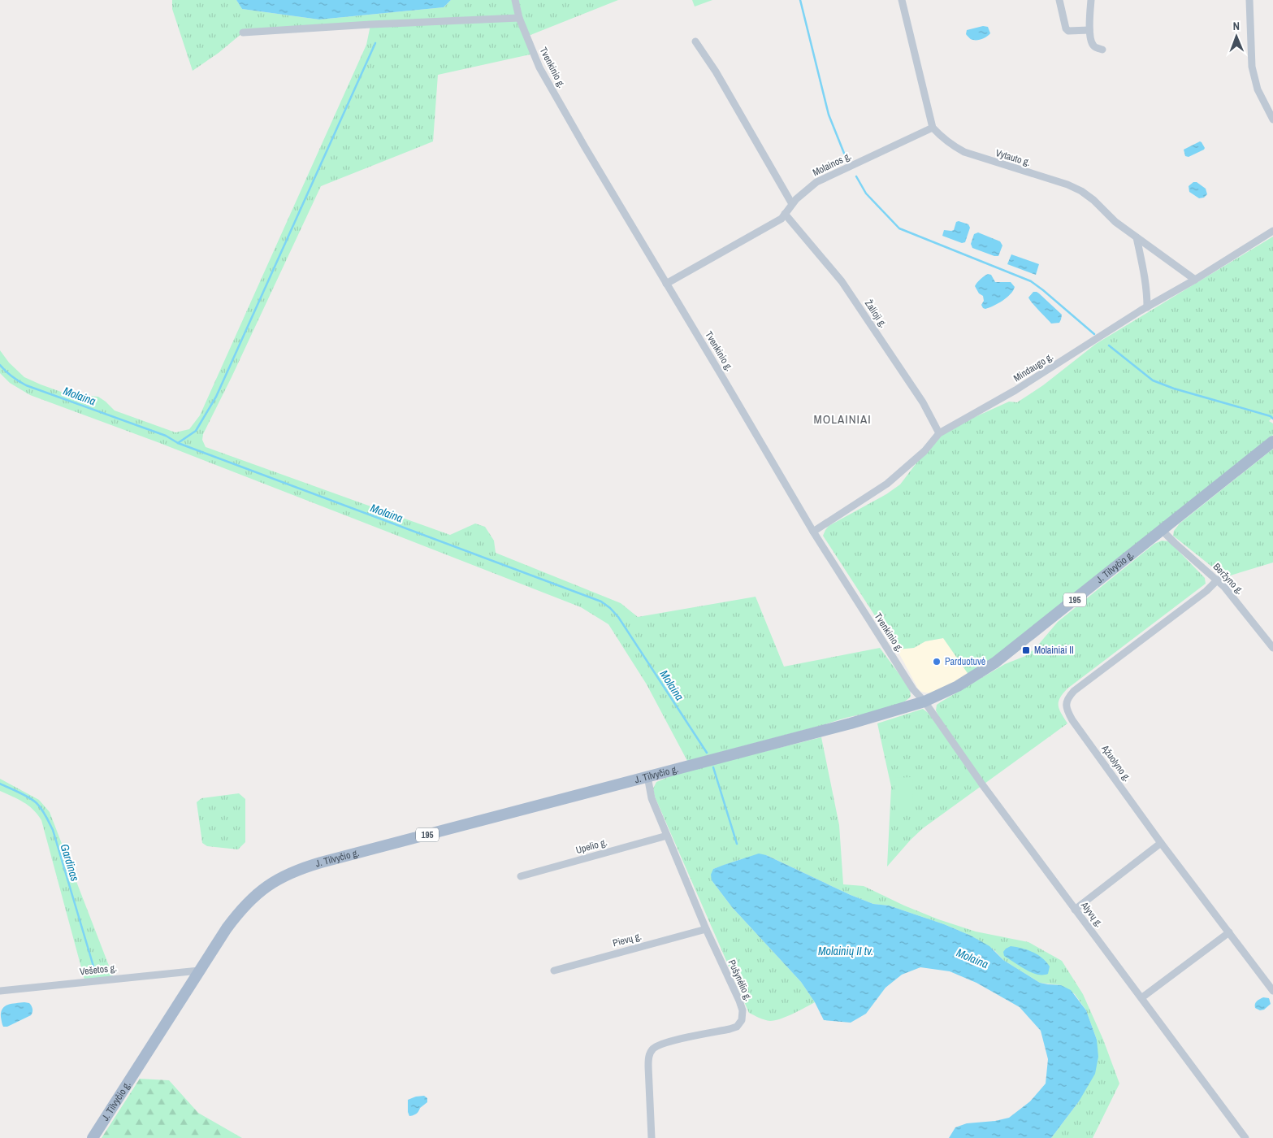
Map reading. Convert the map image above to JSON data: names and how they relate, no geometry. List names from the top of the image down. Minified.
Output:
{"streets":{"main road":["J. Tilvyčio g.","195"],"street":["Tvenkinio g.","Vytauto g.","Molainos g.","Žalioji g.","Mindaugo g.","Beržyno g.","Ąžuolyno g.","Upelio g.","Alyvų g.","Pievų g.","Vešetos g.","Pušynėlio g."]},"crossings":[["Tvenkinio g.","Molainos g."],["Tvenkinio g.","Mindaugo g."],["Tvenkinio g.","J. Tilvyčio g."],["Tvenkinio g.","Alyvų g."],["Vytauto g.","Molainos g."],["Vytauto g.","Mindaugo g."],["Molainos g.","Žalioji g."],["Žalioji g.","Mindaugo g."],["J. Tilvyčio g.","Beržyno g."],["J. Tilvyčio g.","Alyvų g."],["J. Tilvyčio g.","Vešetos g."],["J. Tilvyčio g.","Pušynėlio g."],["Beržyno g.","Ąžuolyno g."],["Upelio g.","Pušynėlio g."],["Pievų g.","Pušynėlio g."]],"districts":["MOLAINIAI"],"water":["Molaina","Gardinas","Molainių II tv."],"places":{"transit":["Molainiai II"],"other":["Parduotuvė"]},"north":"top"}
